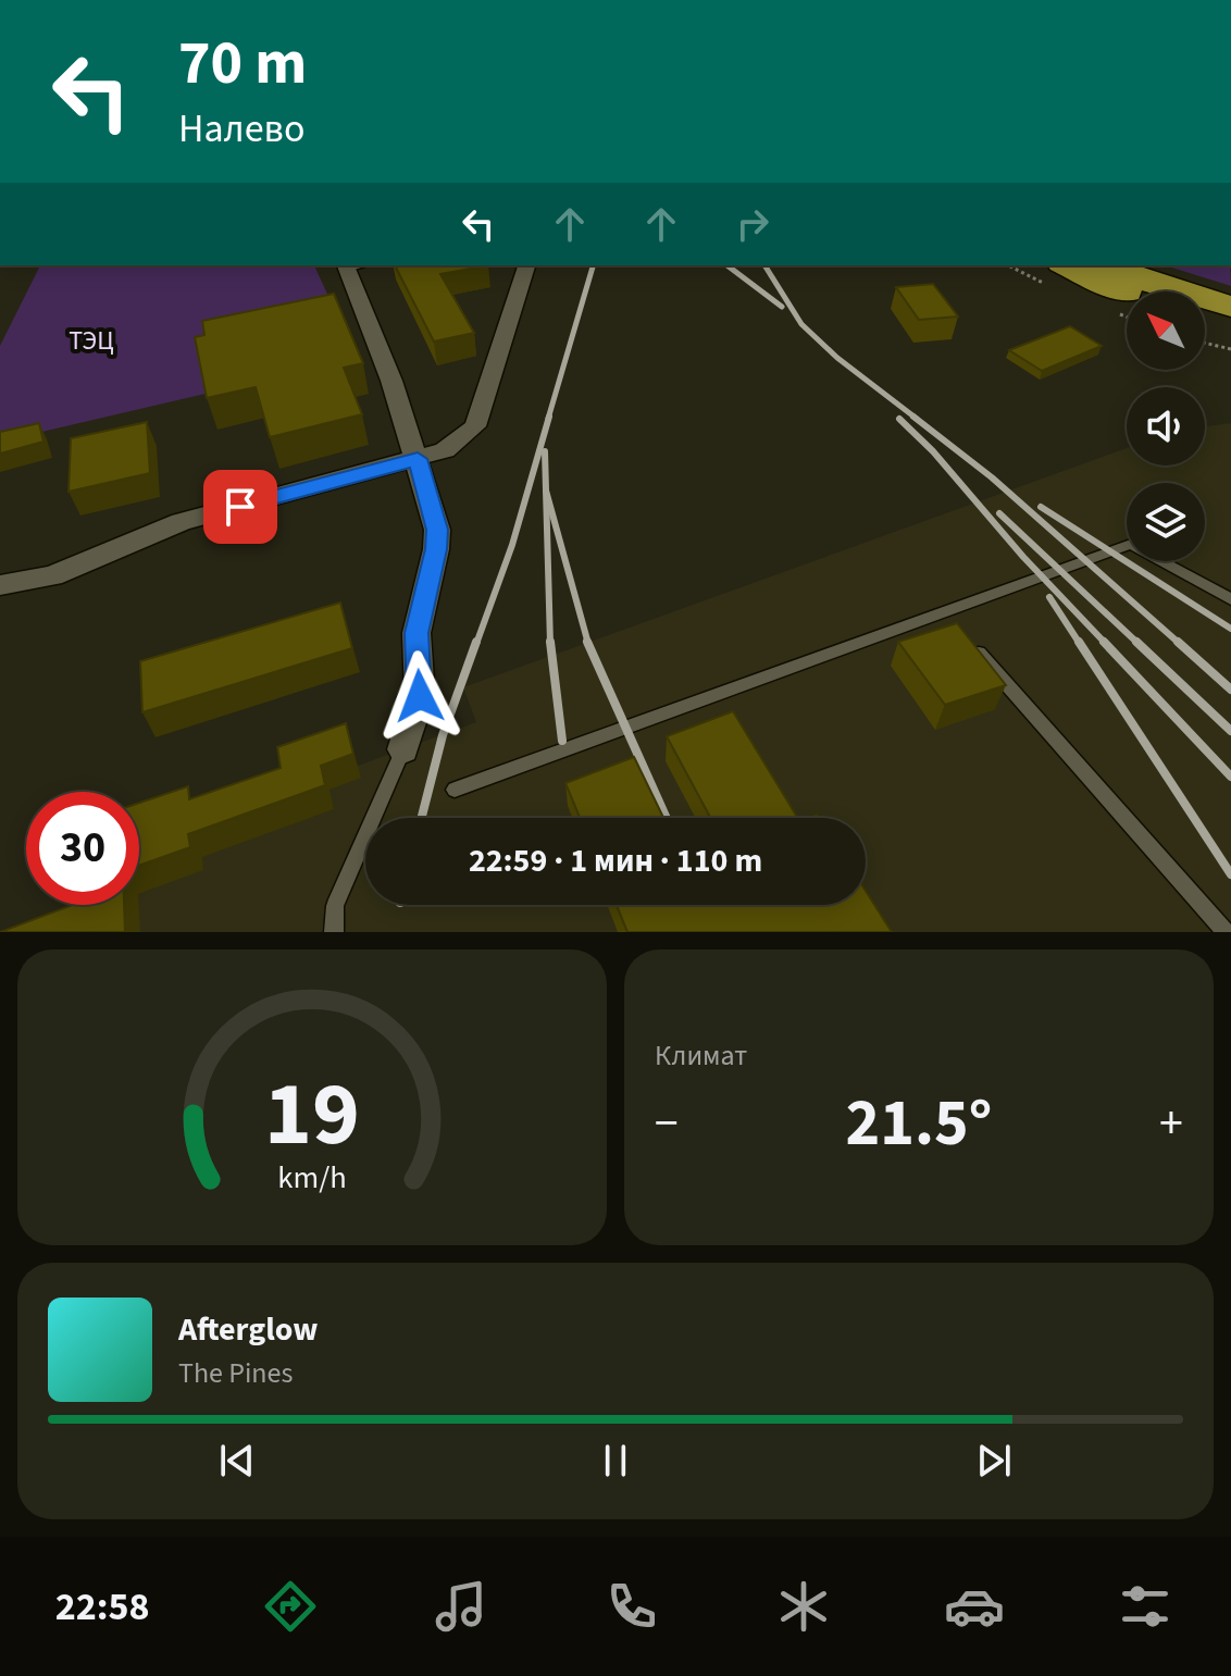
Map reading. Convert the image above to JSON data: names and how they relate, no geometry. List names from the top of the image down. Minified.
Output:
{"parks":["ТЭЦ"],"north":"top left","page":{"turn":["70 m","Налево"],"limit":"30","trip":"22:59 · 1 мин · 110 m","tile":"Климат","heat":["−","21.5°","+"],"song":["Afterglow","The Pines"],"tabs":"22:58","gauge":["19","km/h"]}}
